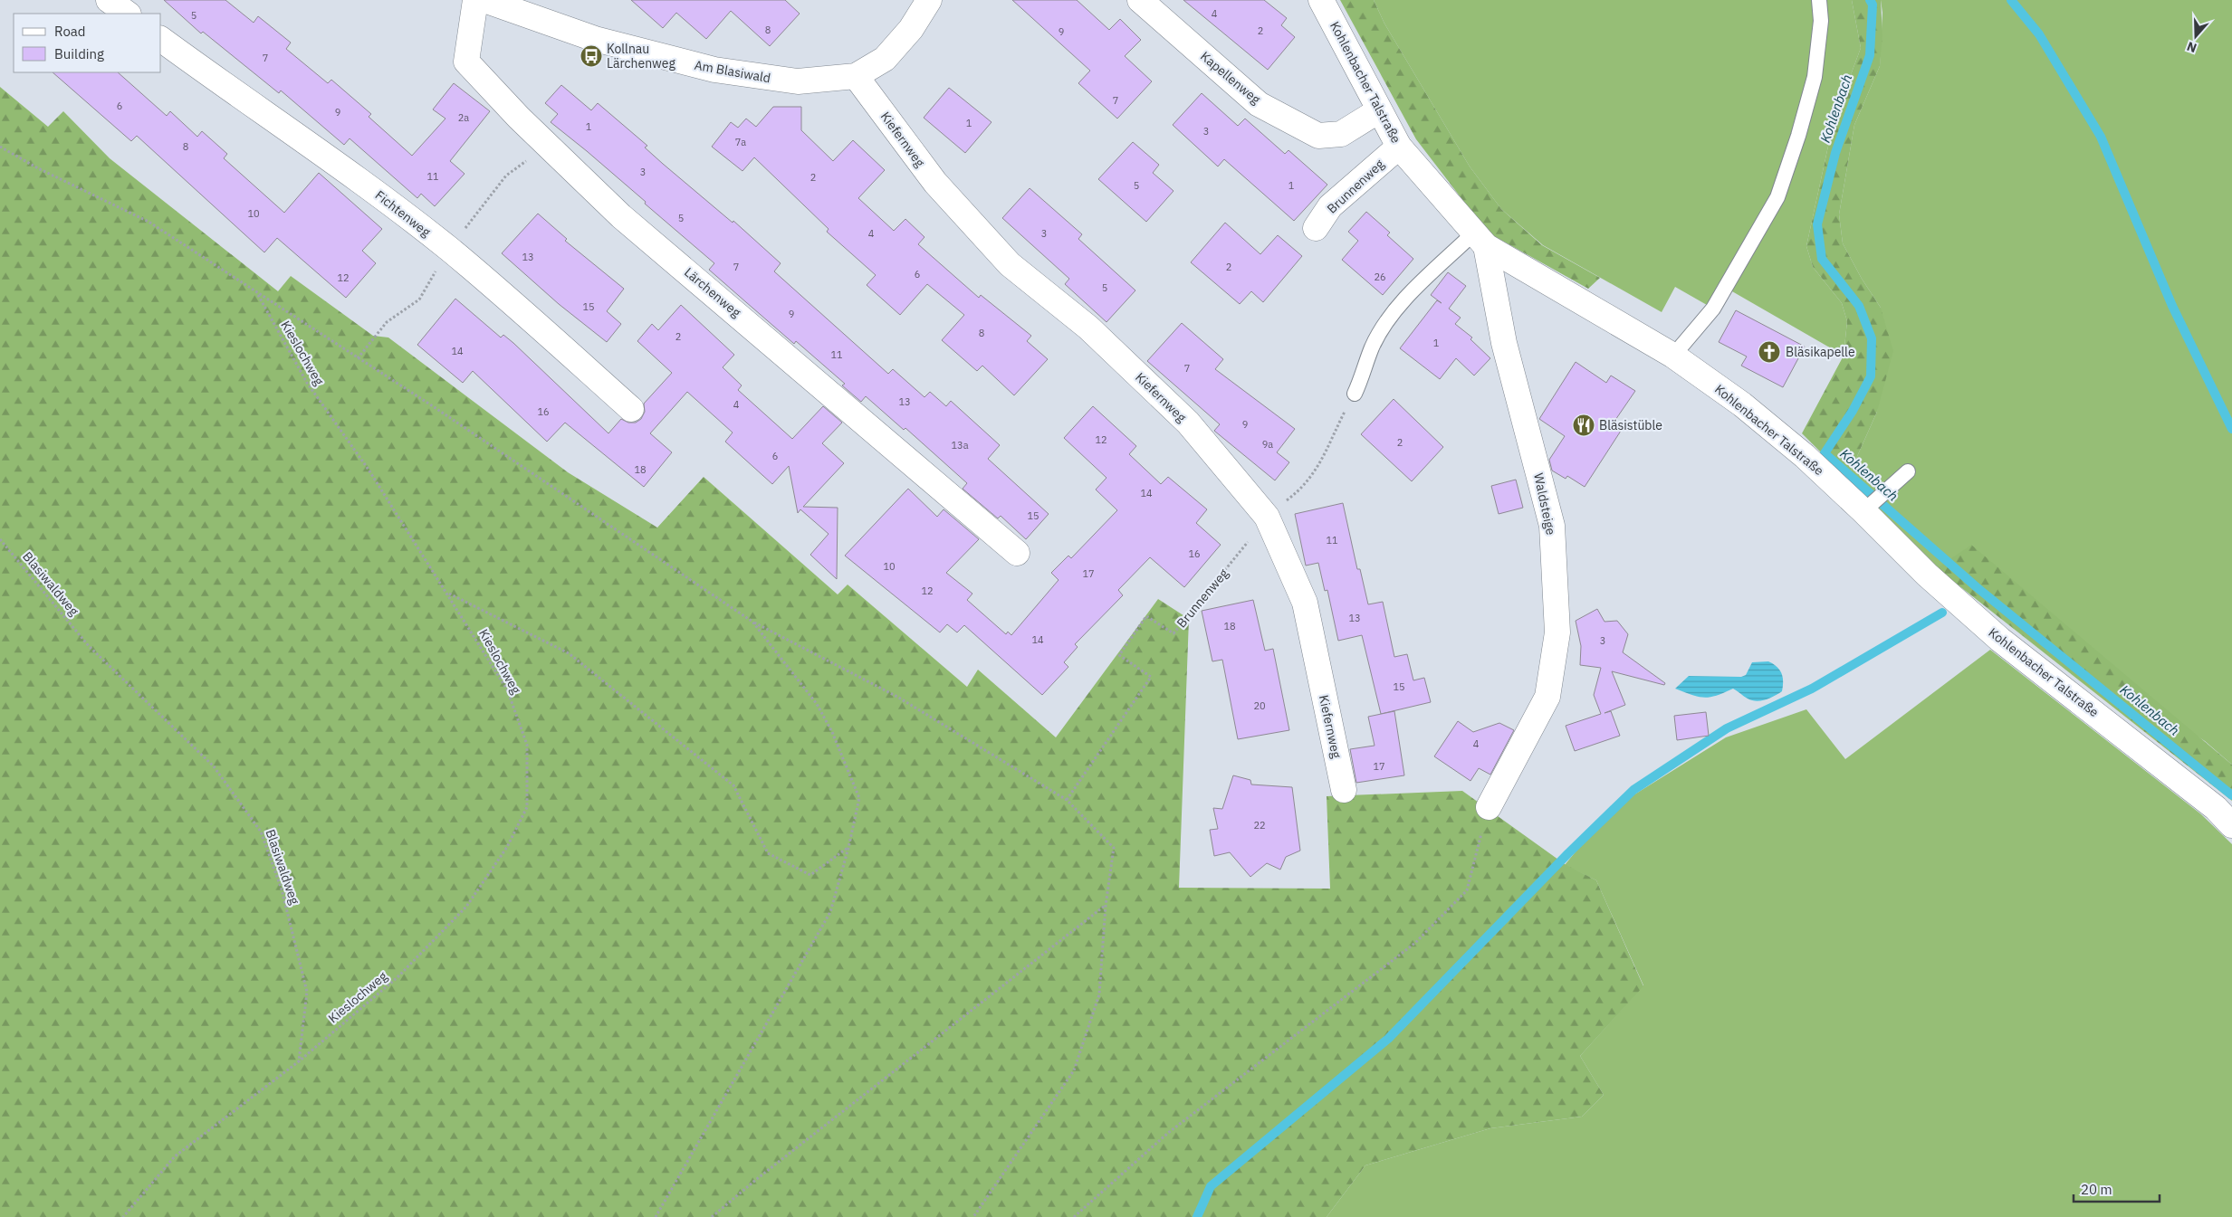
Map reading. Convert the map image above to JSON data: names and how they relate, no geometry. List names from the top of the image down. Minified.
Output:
{"streets":{"street":["Am Blasiwald","Kapellenweg","Kohlenbacher Talstraße","Kiefernweg","Brunnenweg","Fichtenweg","Lärchenweg","Waldsteige"],"path":["Kieslochweg","Blasiwaldweg"]},"crossings":[["Am Blasiwald","Kiefernweg"],["Kapellenweg","Kohlenbacher Talstraße"],["Kohlenbacher Talstraße","Brunnenweg"],["Kohlenbacher Talstraße","Waldsteige"],["Kiefernweg","Brunnenweg"],["Kieslochweg","Blasiwaldweg"]],"water":["Kohlenbach"],"places":{"bus stop":["Kollnau Lärchenweg"],"church":["Bläsikapelle"],"restaurant":["Bläsistüble"]},"house_numbers":["4","5","8","2","9","7","7","6","9","2a","1","1","3","7a","8","3","11","2","5","1","10","5","4","3","13","7","2","6","26","12","5","15","9","8","2","1","14","11","7","13","4","16","9","12","2","9a","13a","6","18","14","15","11","16","10","17","12","13","18","14","3","15","20","4","17","22"],"legend":["Road","Building"],"scale_bar":"20 m","north":"bottom"}
